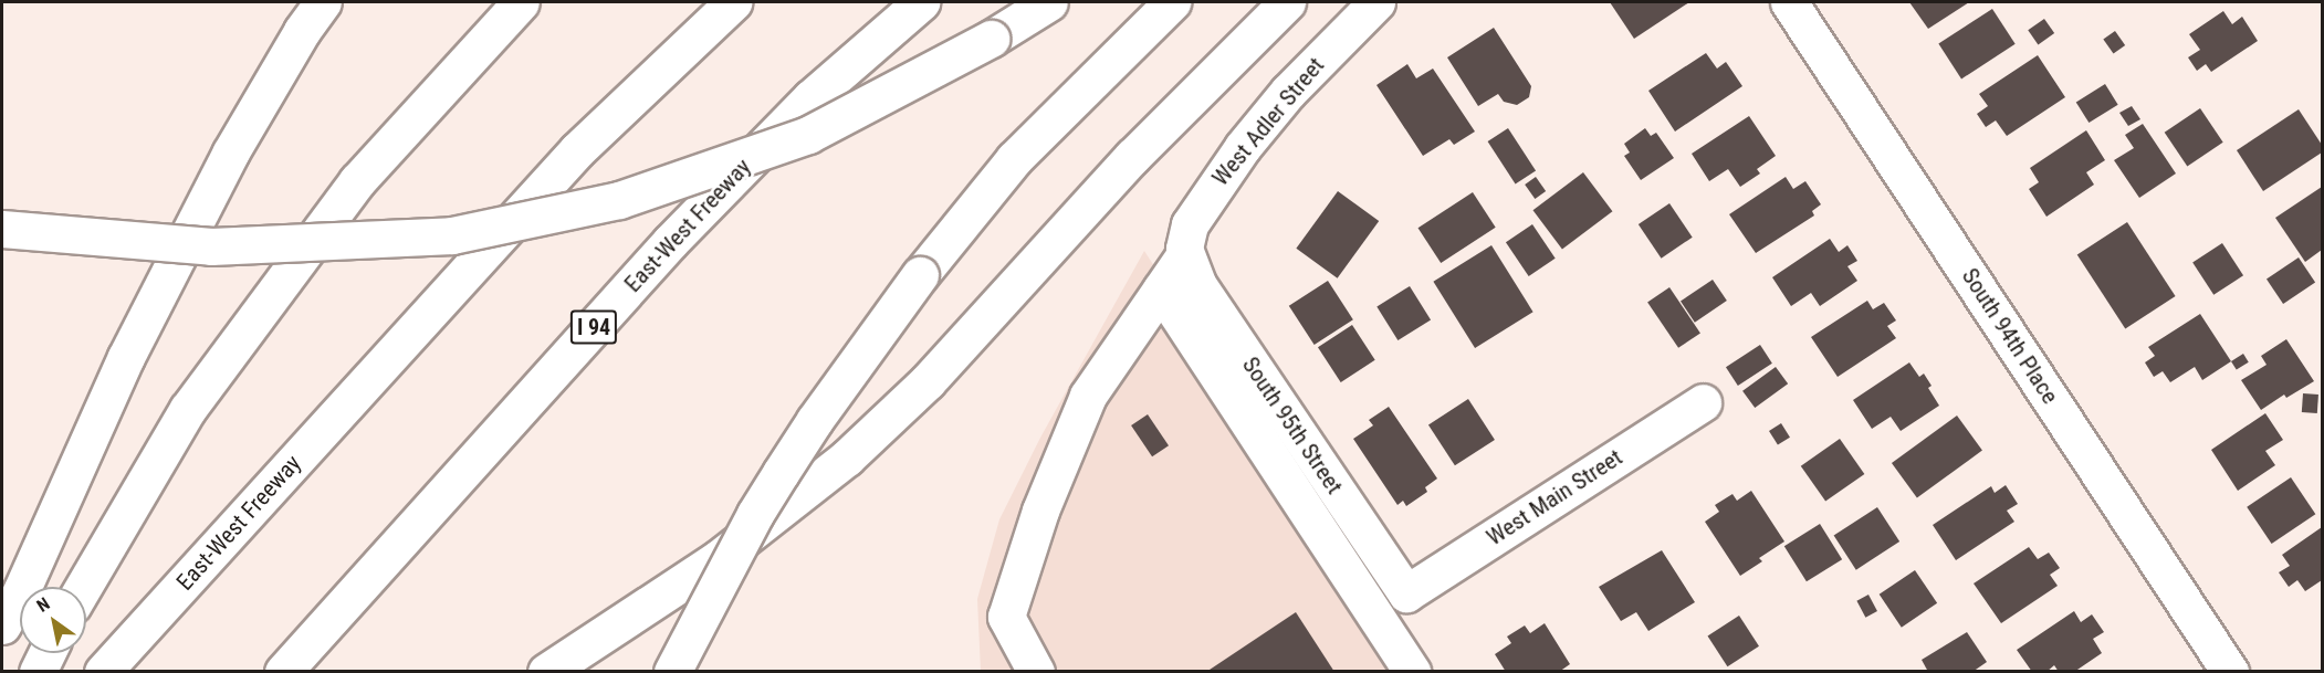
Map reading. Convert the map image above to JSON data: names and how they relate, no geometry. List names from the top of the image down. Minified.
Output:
{"streets":{"main road":["West Adler Street","East-West Freeway","I 94","South 94th Place","South 95th Street","West Main Street"]},"crossings":[["West Adler Street","South 95th Street"],["South 95th Street","West Main Street"]],"north":"top left"}
